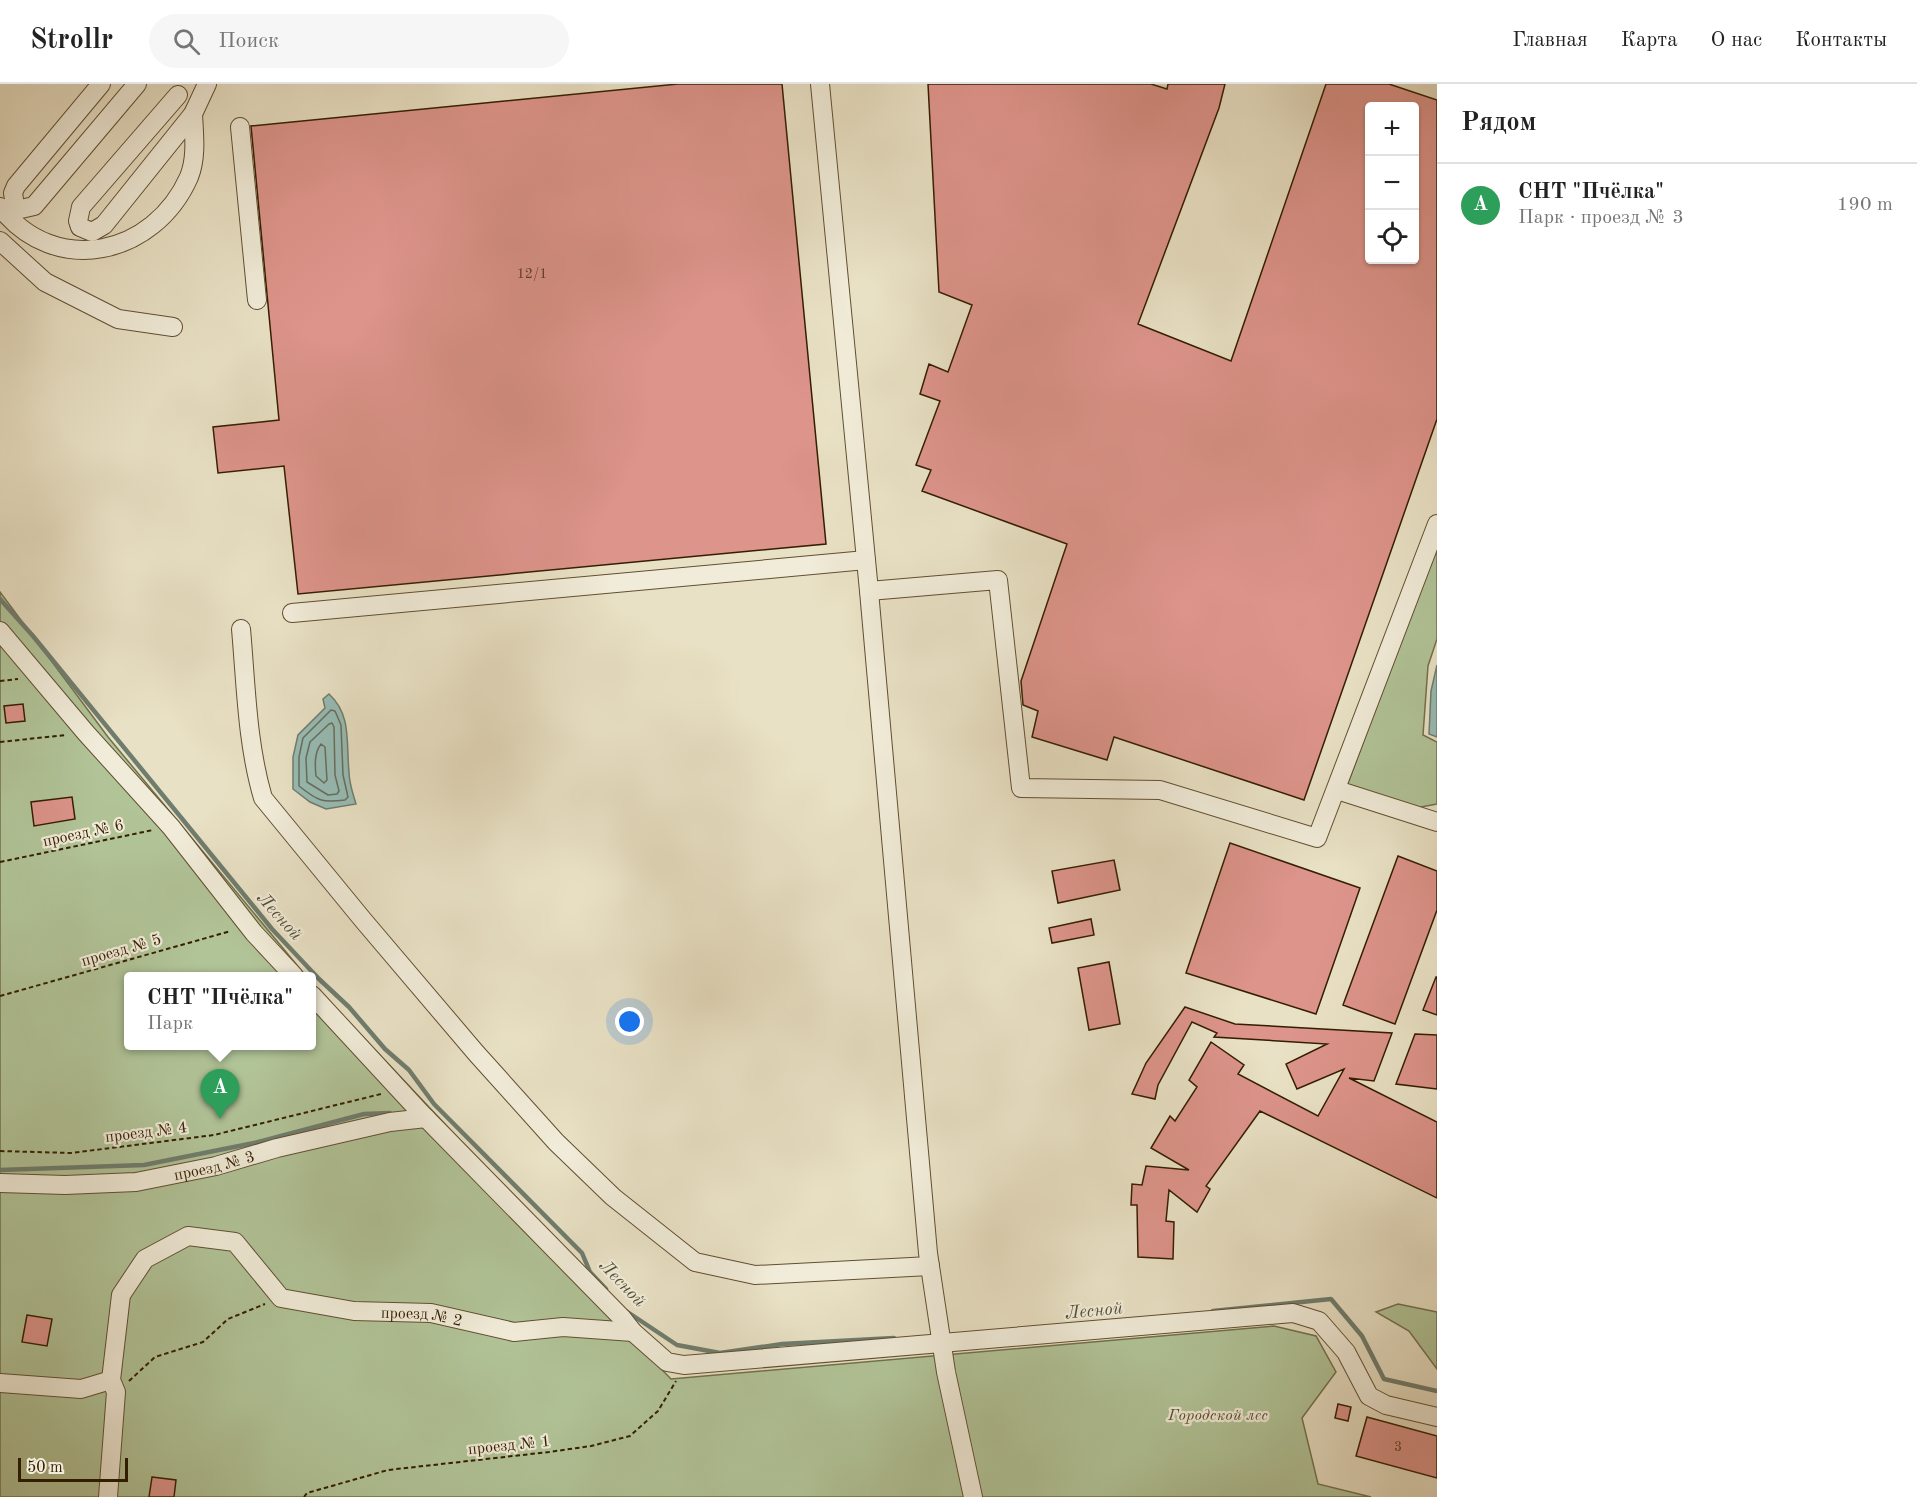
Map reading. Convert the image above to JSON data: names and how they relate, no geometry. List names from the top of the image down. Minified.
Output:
{"streets":{"street":["проезд № 3","проезд № 2"],"path":["проезд № 6","проезд № 5","проезд № 4","проезд № 1"]},"water":["Лесной"],"parks":["Городской лес"],"house_numbers":["12/1","3"],"scale_bar":"50 m","page":{"header":"Strollr","search":"Поиск","nav":["Главная","Карта","О нас","Контакты"],"heading":"Рядом","map_buttons":["+","−"],"list":[{"mark":"A","name":"СНТ \"Пчёлка\"","note":"Парк · проезд № 3","value":"190 m"}],"popup":["СНТ \"Пчёлка\"","Парк"],"pins":"A","scale":"50 m"}}
